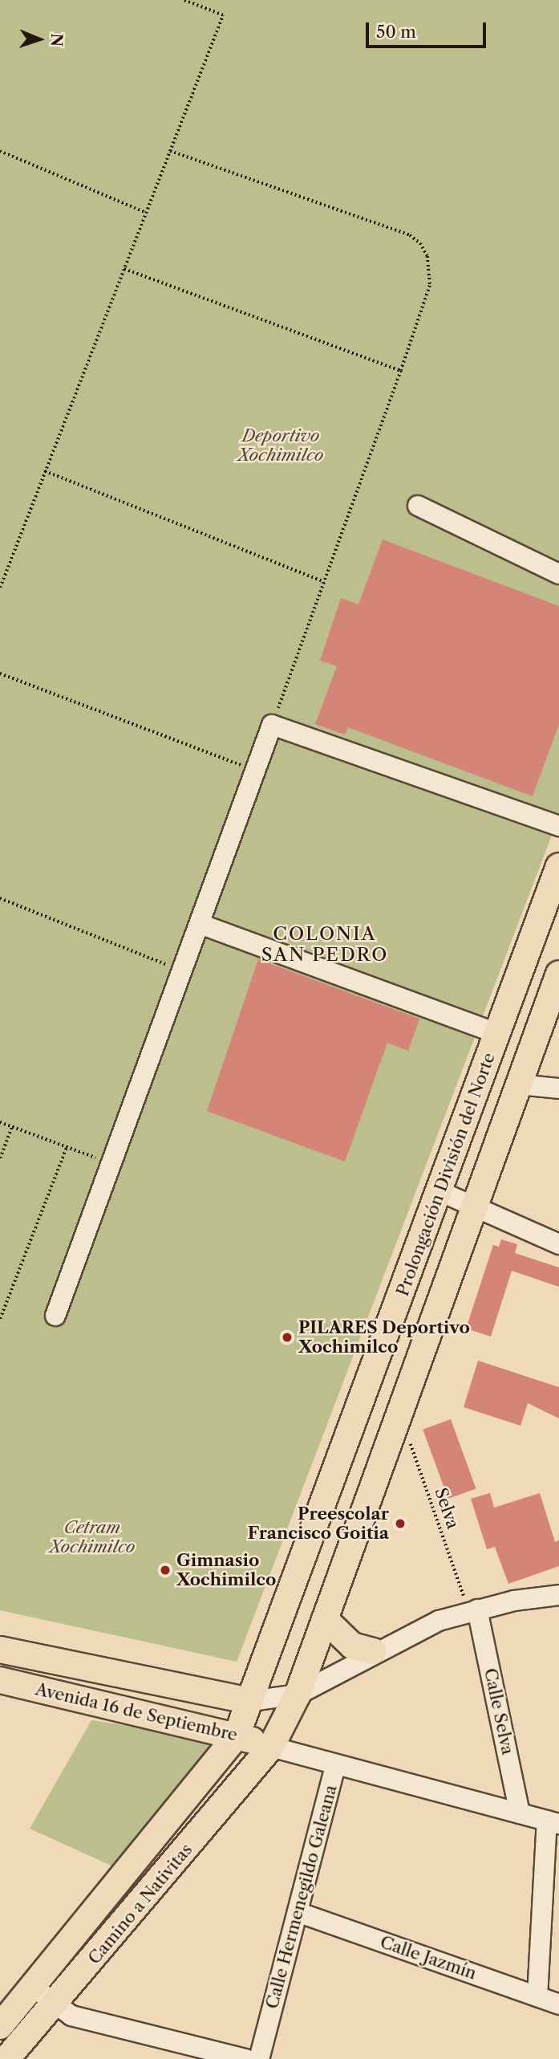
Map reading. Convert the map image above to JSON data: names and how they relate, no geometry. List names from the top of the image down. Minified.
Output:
{"streets":{"main road":["Prolongación División del Norte","Avenida 16 de Septiembre","Camino a Nativitas"],"street":["Calle Selva","Calle Hermenegildo Galeana","Calle Jazmín"],"path":["Selva"]},"crossings":[["Prolongación División del Norte","Avenida 16 de Septiembre"],["Prolongación División del Norte","Camino a Nativitas"],["Selva","Calle Selva"],["Avenida 16 de Septiembre","Calle Hermenegildo Galeana"],["Avenida 16 de Septiembre","Camino a Nativitas"],["Calle Hermenegildo Galeana","Camino a Nativitas"],["Calle Hermenegildo Galeana","Calle Jazmín"]],"districts":["COLONIA SAN PEDRO"],"parks":["Deportivo Xochimilco","Cetram Xochimilco"],"places":["PILARES Deportivo Xochimilco","Preescolar Francisco Goitia","Gimnasio Xochimilco"],"scale_bar":"50 m","north":"right"}
